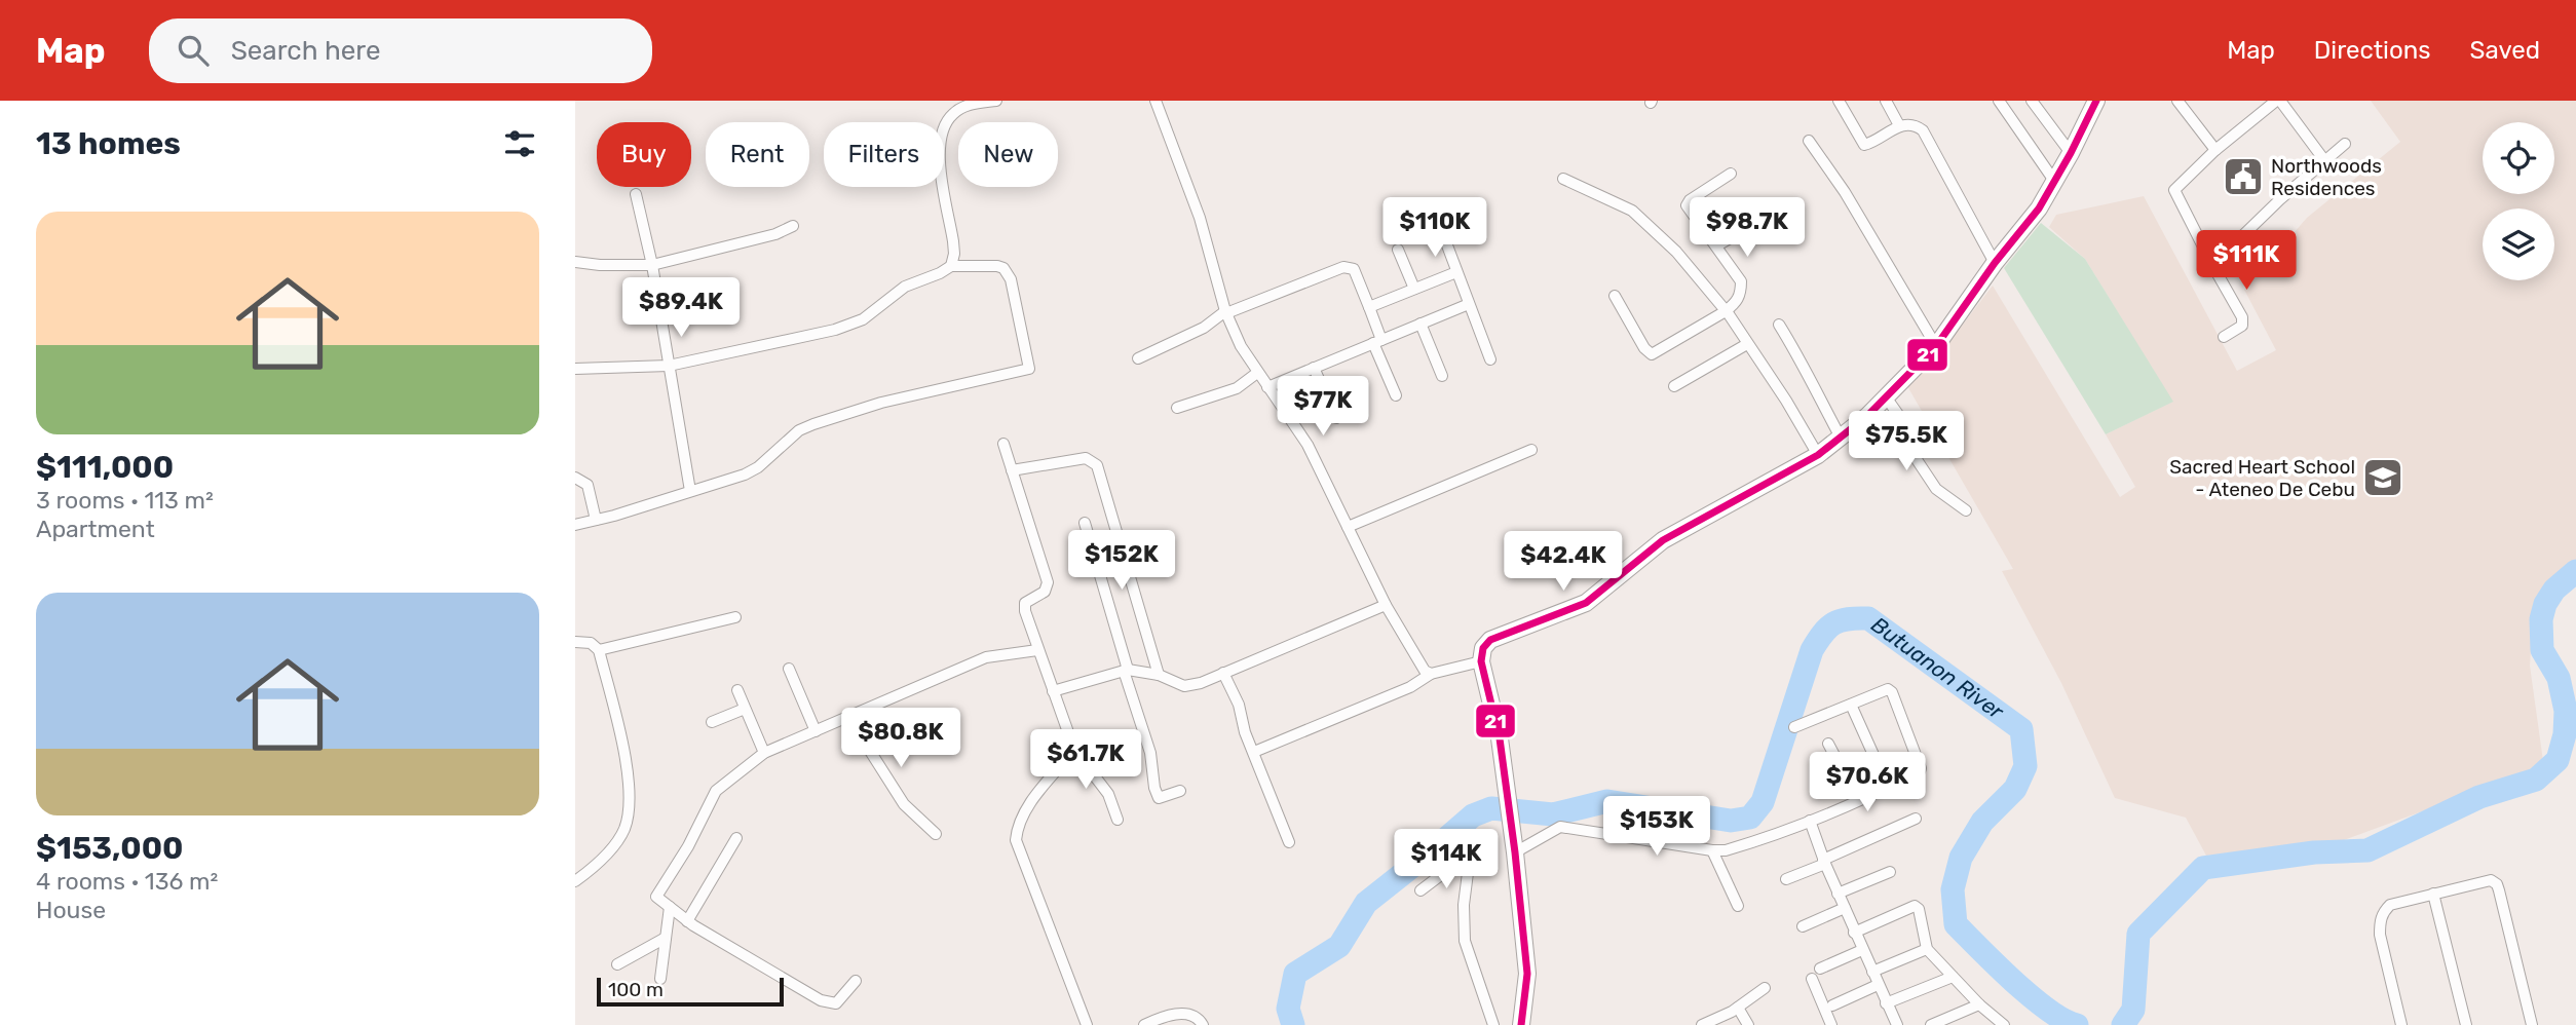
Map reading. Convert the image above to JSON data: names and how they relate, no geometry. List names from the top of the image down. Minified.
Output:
{"water":["Butuanon River"],"places":{"public building":["Northwoods Residences"],"school or university":["Sacred Heart School - Ateneo De Cebu"]},"lines":["transit line 21"],"scale_bar":"100 m","page":{"header":"Map","search":"Search here","nav":["Map","Directions","Saved"],"heading":"13 homes","chip":["Buy","Rent","Filters","New"],"list":[{"name":"$111,000","note":"3 rooms · 113 m² · Apartment"},{"name":"$153,000","note":"4 rooms · 136 m² · House"}],"price":["$110K","$98.7K","$111K","$89.4K","$77K","$75.5K","$152K","$42.4K","$80.8K","$61.7K","$70.6K","$153K","$114K"],"scale":"100 m"}}
